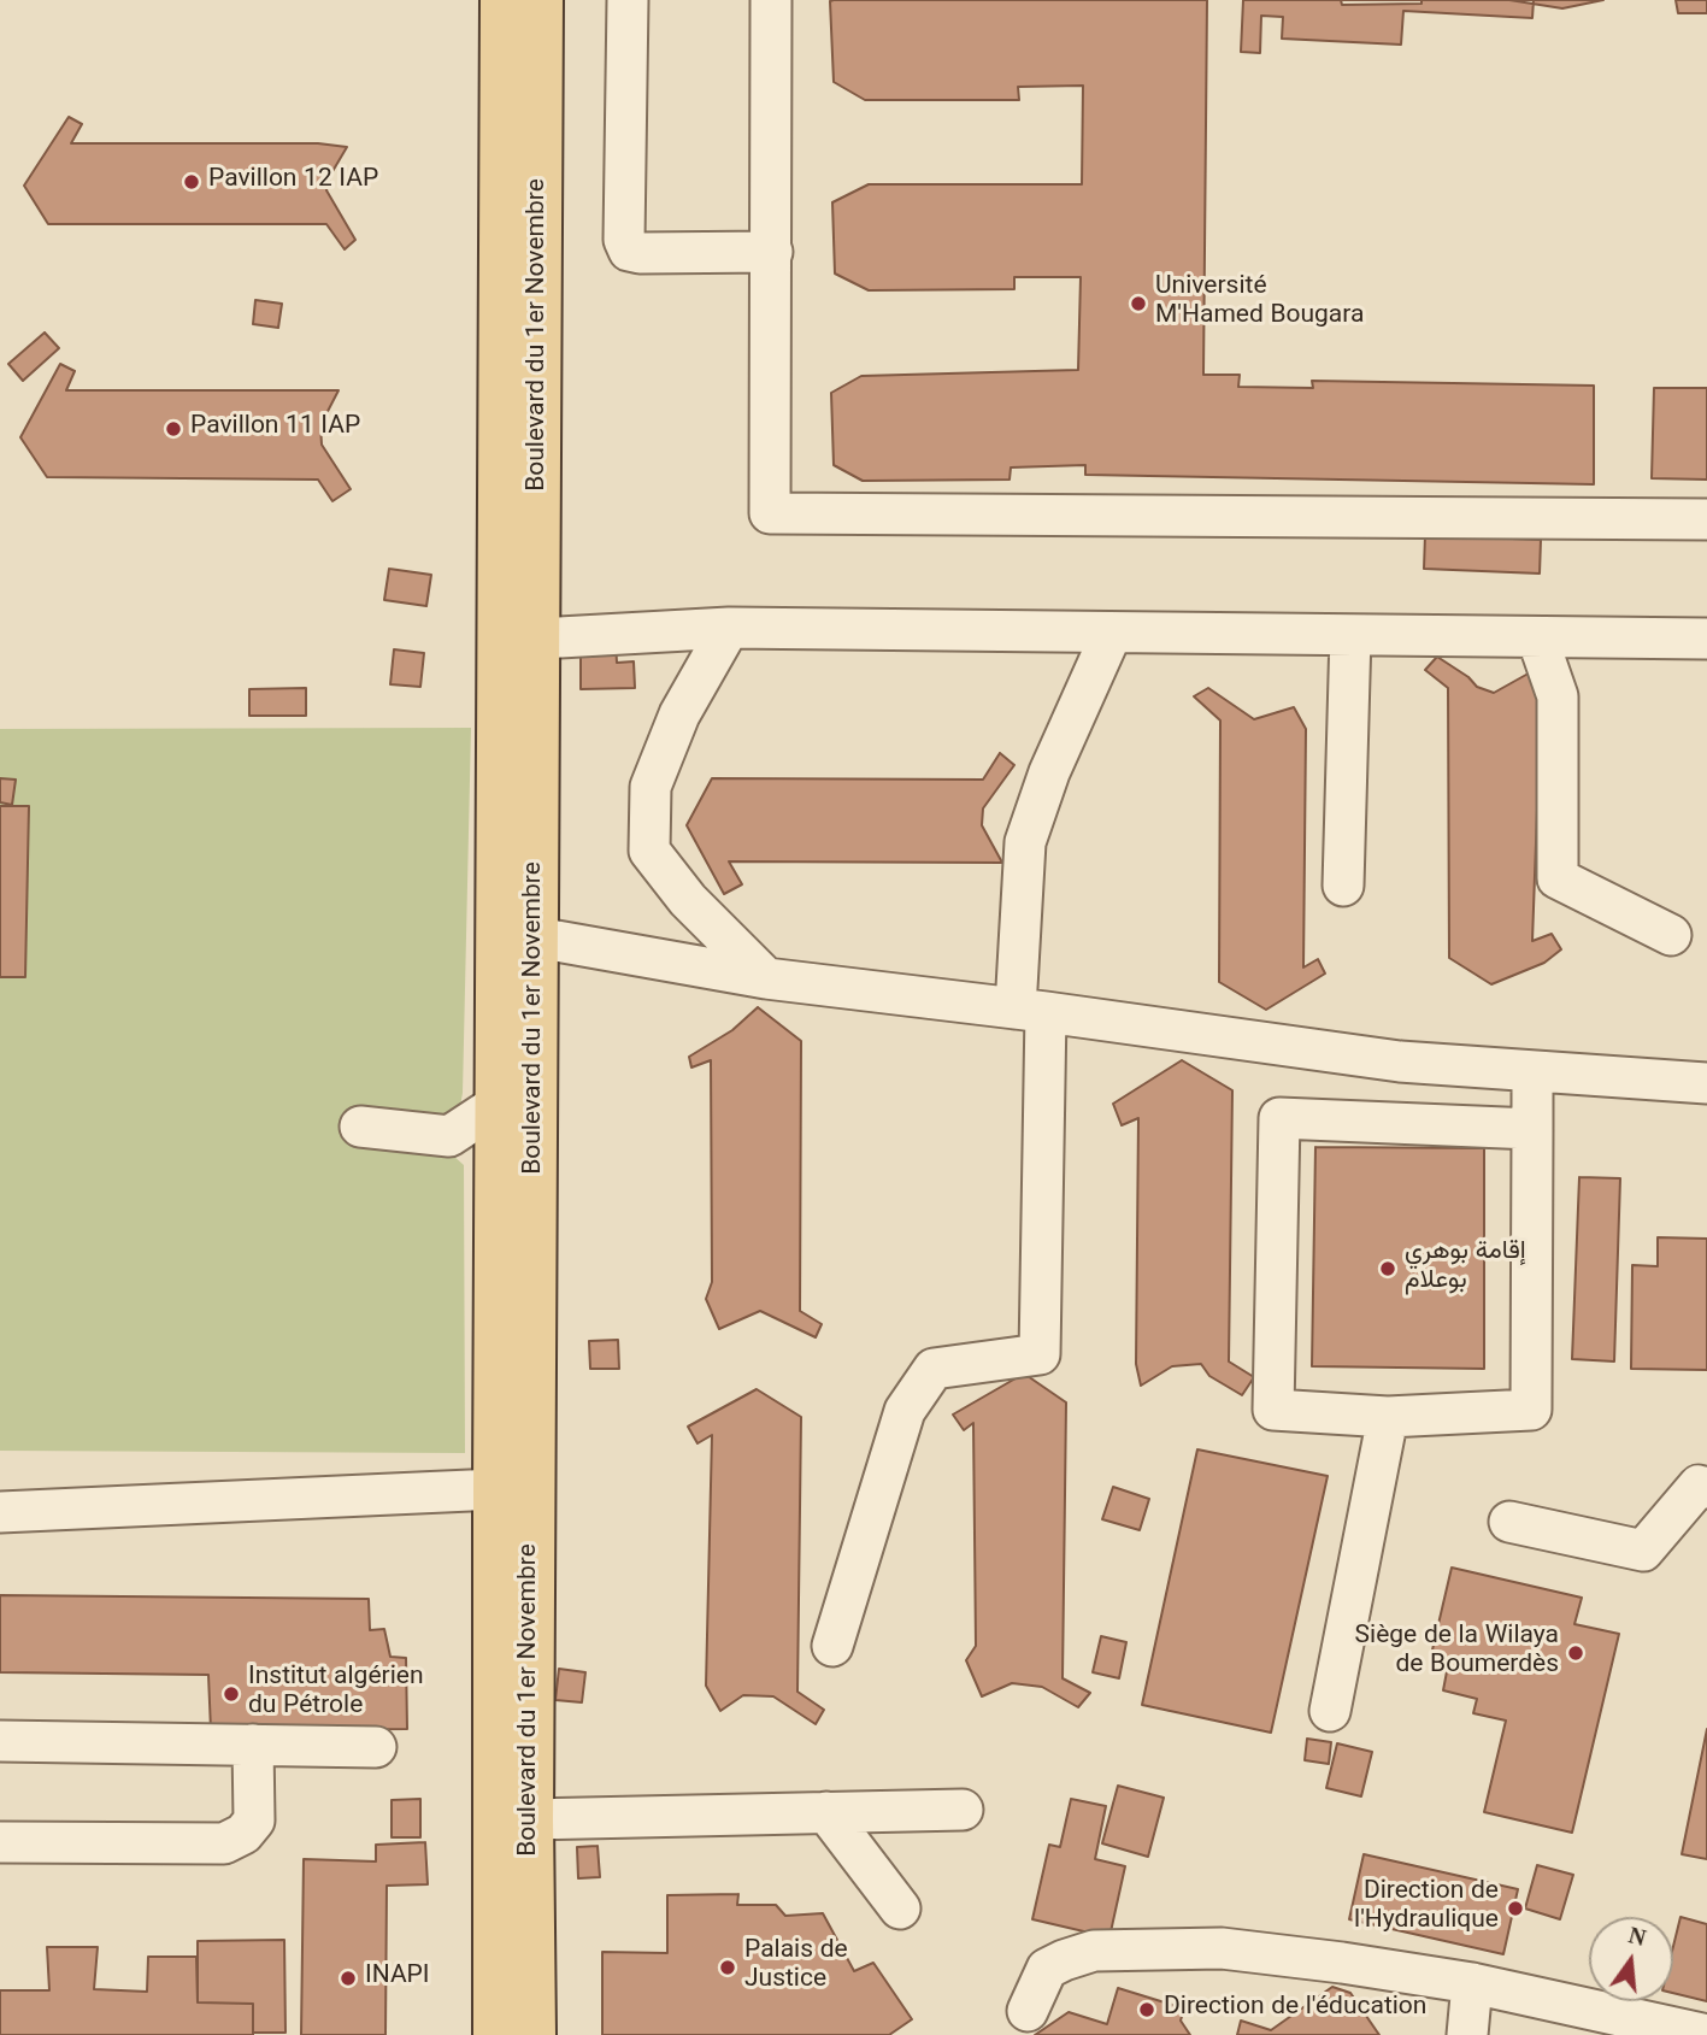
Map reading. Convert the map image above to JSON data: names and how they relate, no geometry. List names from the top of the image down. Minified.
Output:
{"streets":{"main road":["Boulevard du 1er Novembre"]},"places":["Pavillon 12 IAP","Université M'Hamed Bougara","Pavillon 11 IAP","إقامة بوهري بوعلام","Siège de la Wilaya de Boumerdès","Institut algérien du Pétrole","Direction de l'Hydraulique","Palais de Justice","INAPI","Direction de l'éducation"],"north":"top"}
